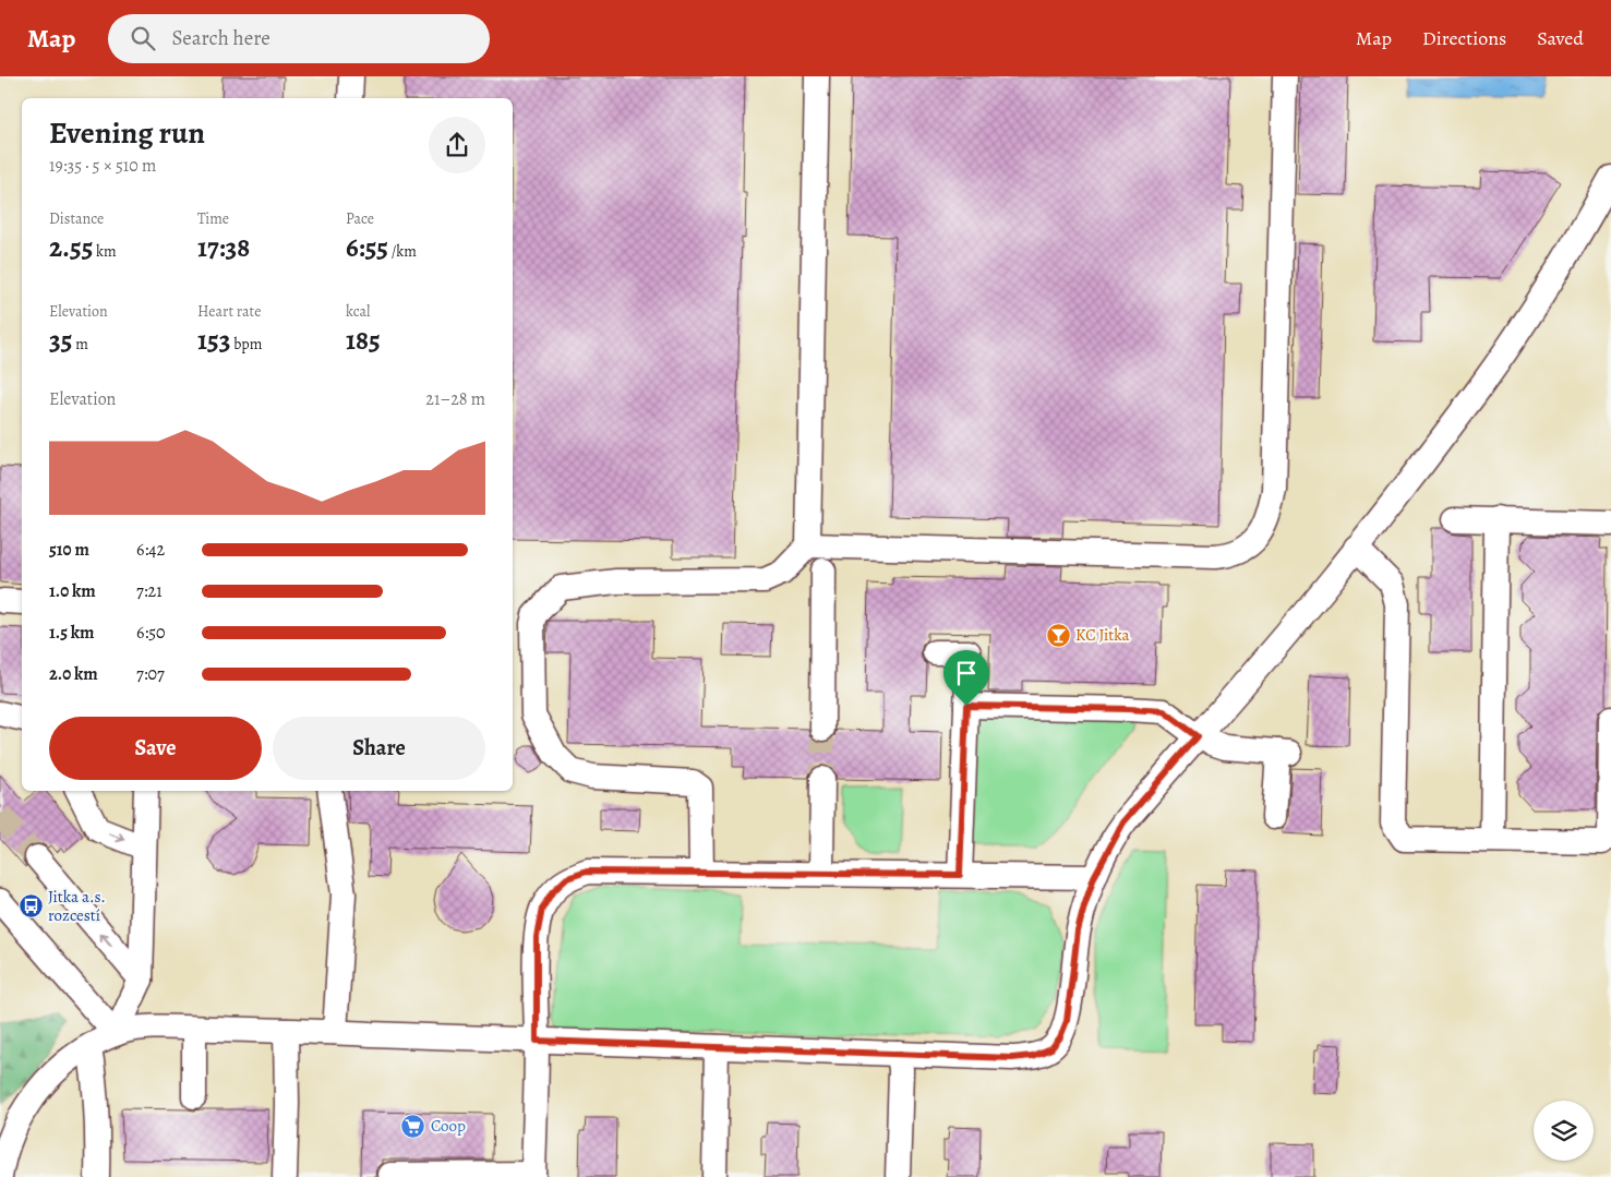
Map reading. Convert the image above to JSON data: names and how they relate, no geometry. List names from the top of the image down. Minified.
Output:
{"places":{"bar":["KC Jitka"],"bus stop":["Jitka a.s. rozcestí"],"supermarket":["Coop"]},"page":{"header":"Map","search":"Search here","nav":["Map","Directions","Saved"],"heading":["Evening run","19:35 · 5 × 510 m"],"stats":[["Distance","2.55 km"],["Time","17:38"],["Pace","6:55 /km"],["Elevation","35 m"],["Heart rate","153 bpm"],["kcal","185"]],"chart":["Elevation","21–28 m"],"list":[{"name":"510 m","note":"6:42"},{"name":"1.0 km","note":"7:21"},{"name":"1.5 km","note":"6:50"},{"name":"2.0 km","note":"7:07"}],"buttons":["Save","Share"]}}
